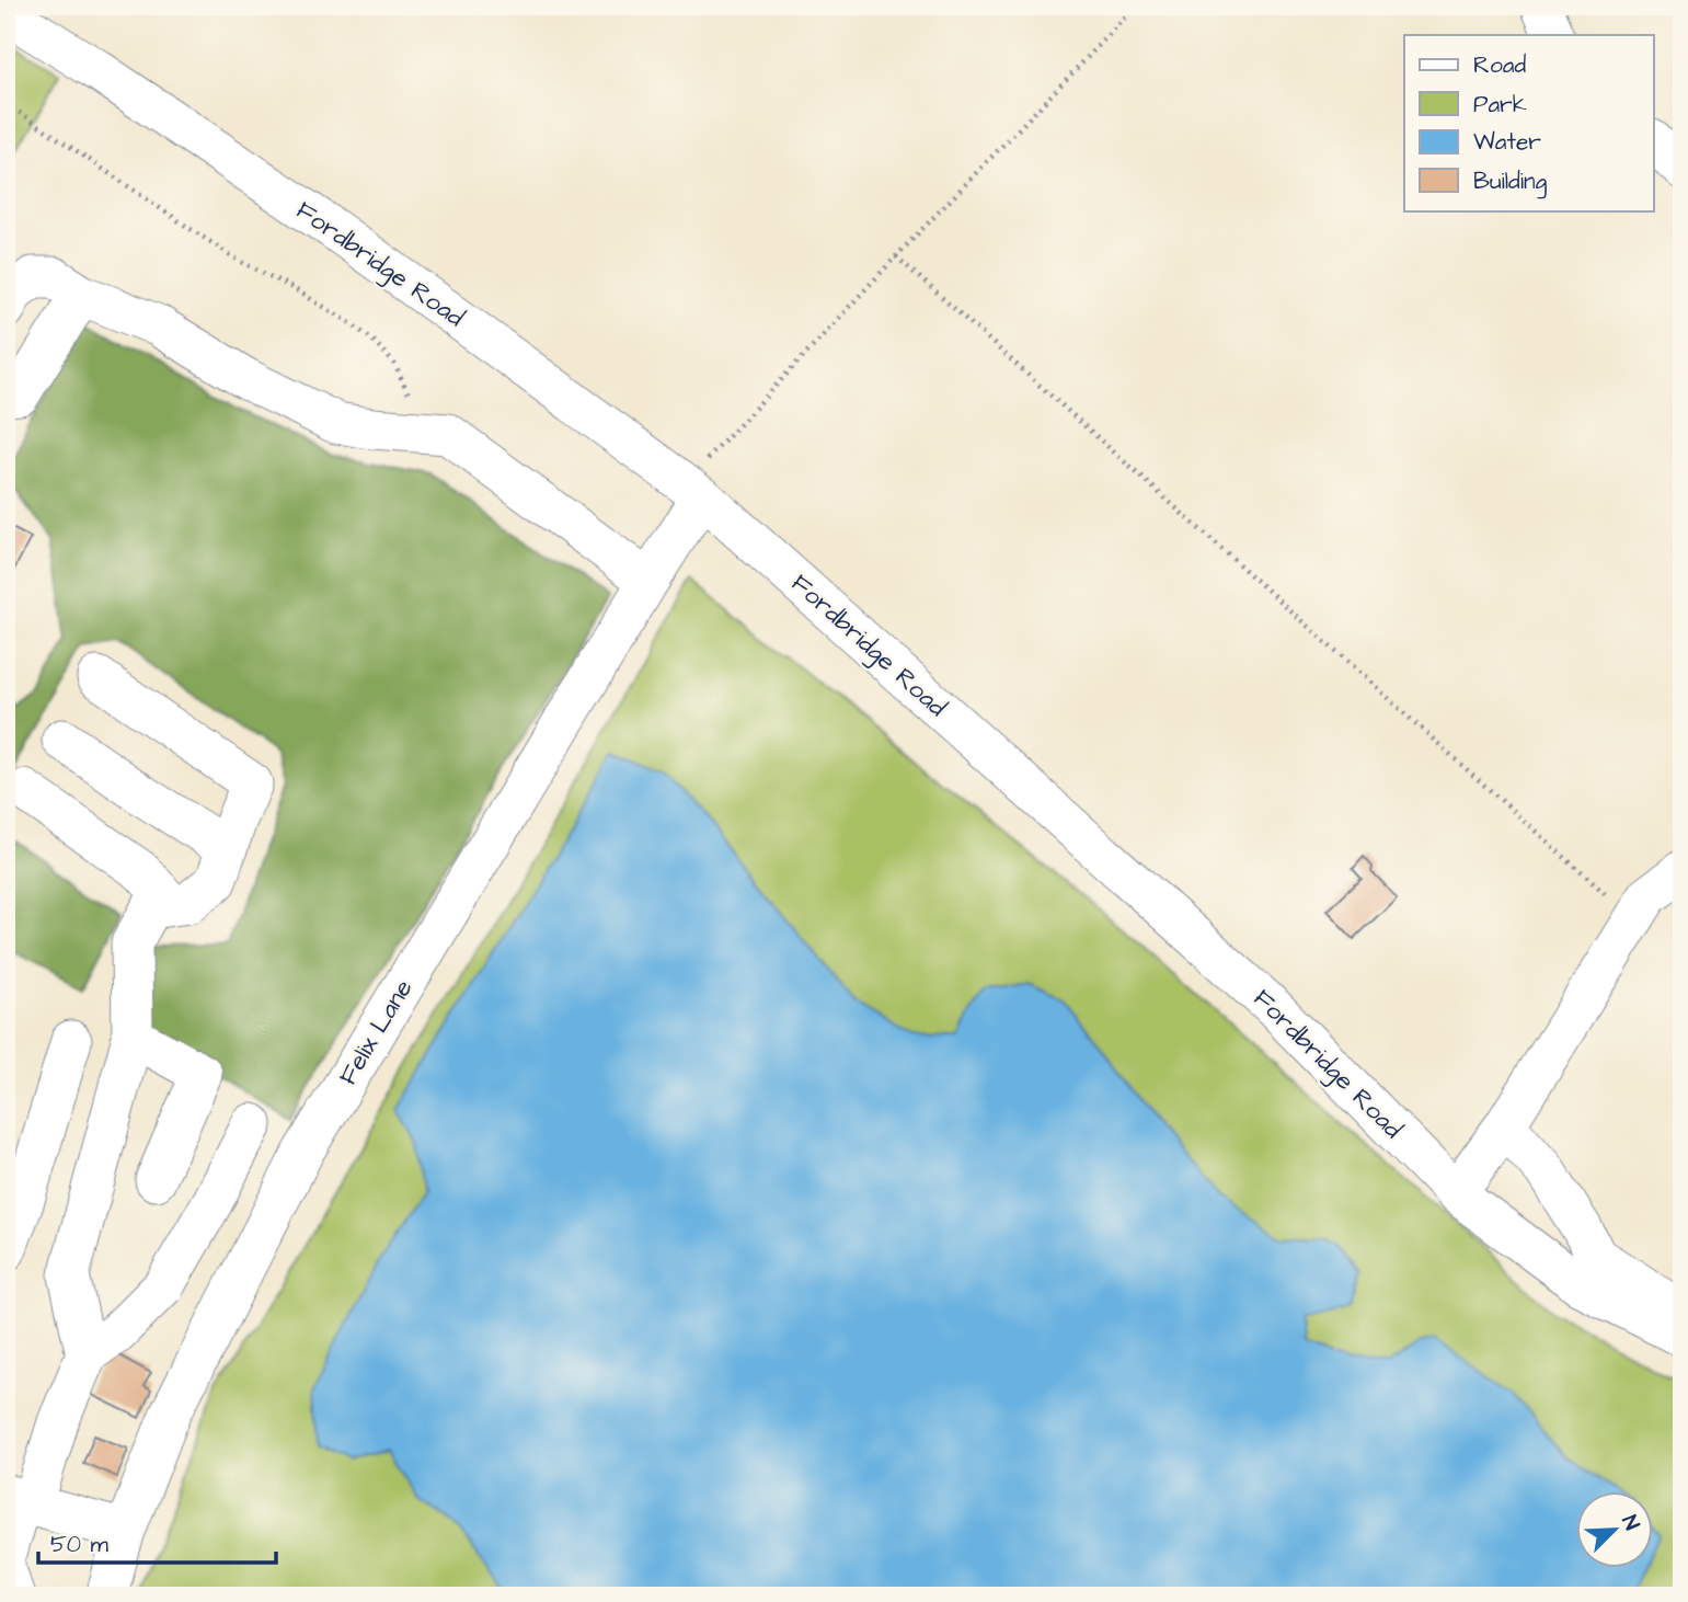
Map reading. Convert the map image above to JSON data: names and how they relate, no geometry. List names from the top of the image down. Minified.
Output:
{"streets":{"street":["Fordbridge Road","Felix Lane"]},"crossings":[["Fordbridge Road","Felix Lane"]],"legend":["Road","Park","Water","Building"],"scale_bar":"50 m","north":"top right"}
